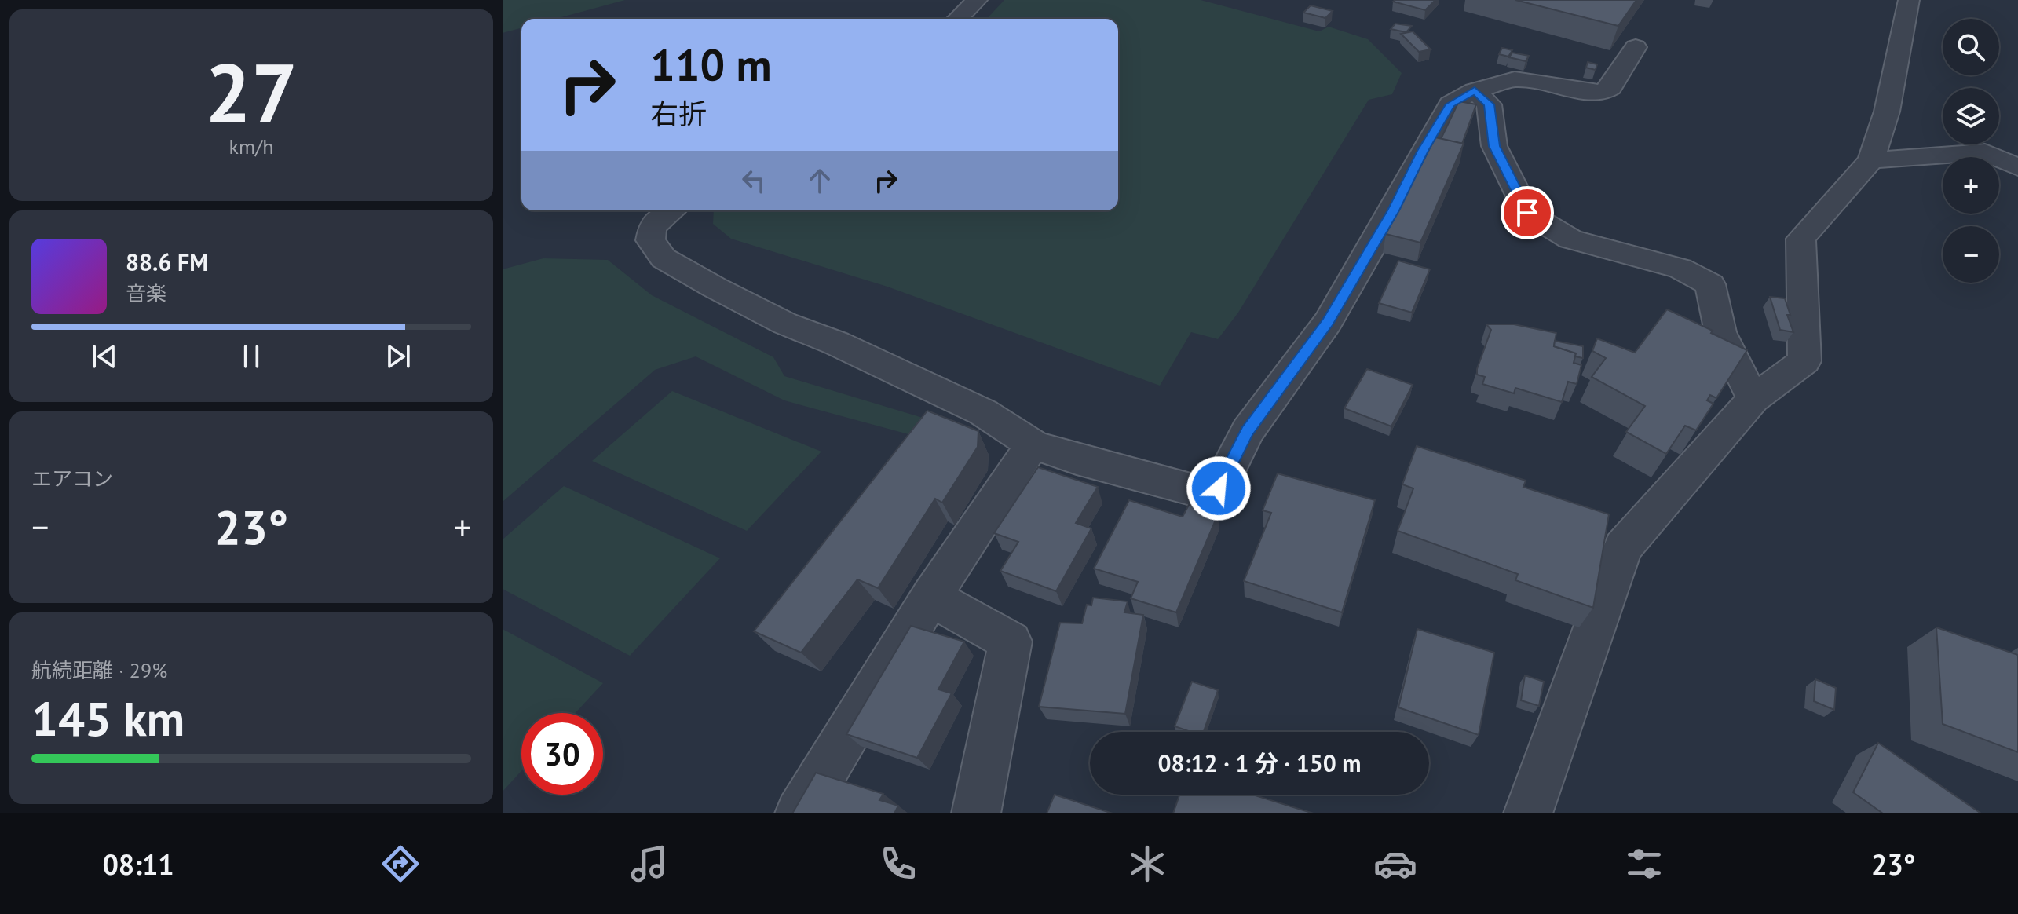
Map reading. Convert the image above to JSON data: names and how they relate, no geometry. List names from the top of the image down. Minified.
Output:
{"page":{"tile":[["27","km/h"],"エアコン",["航続距離 · 29%","145 km"]],"map_buttons":["+","−"],"turn":["110 m","右折"],"song":["88.6 FM","音楽"],"heat":["−","23°","+"],"limit":"30","trip":"08:12 · 1 分 · 150 m","tabs":["08:11","23°"]}}
